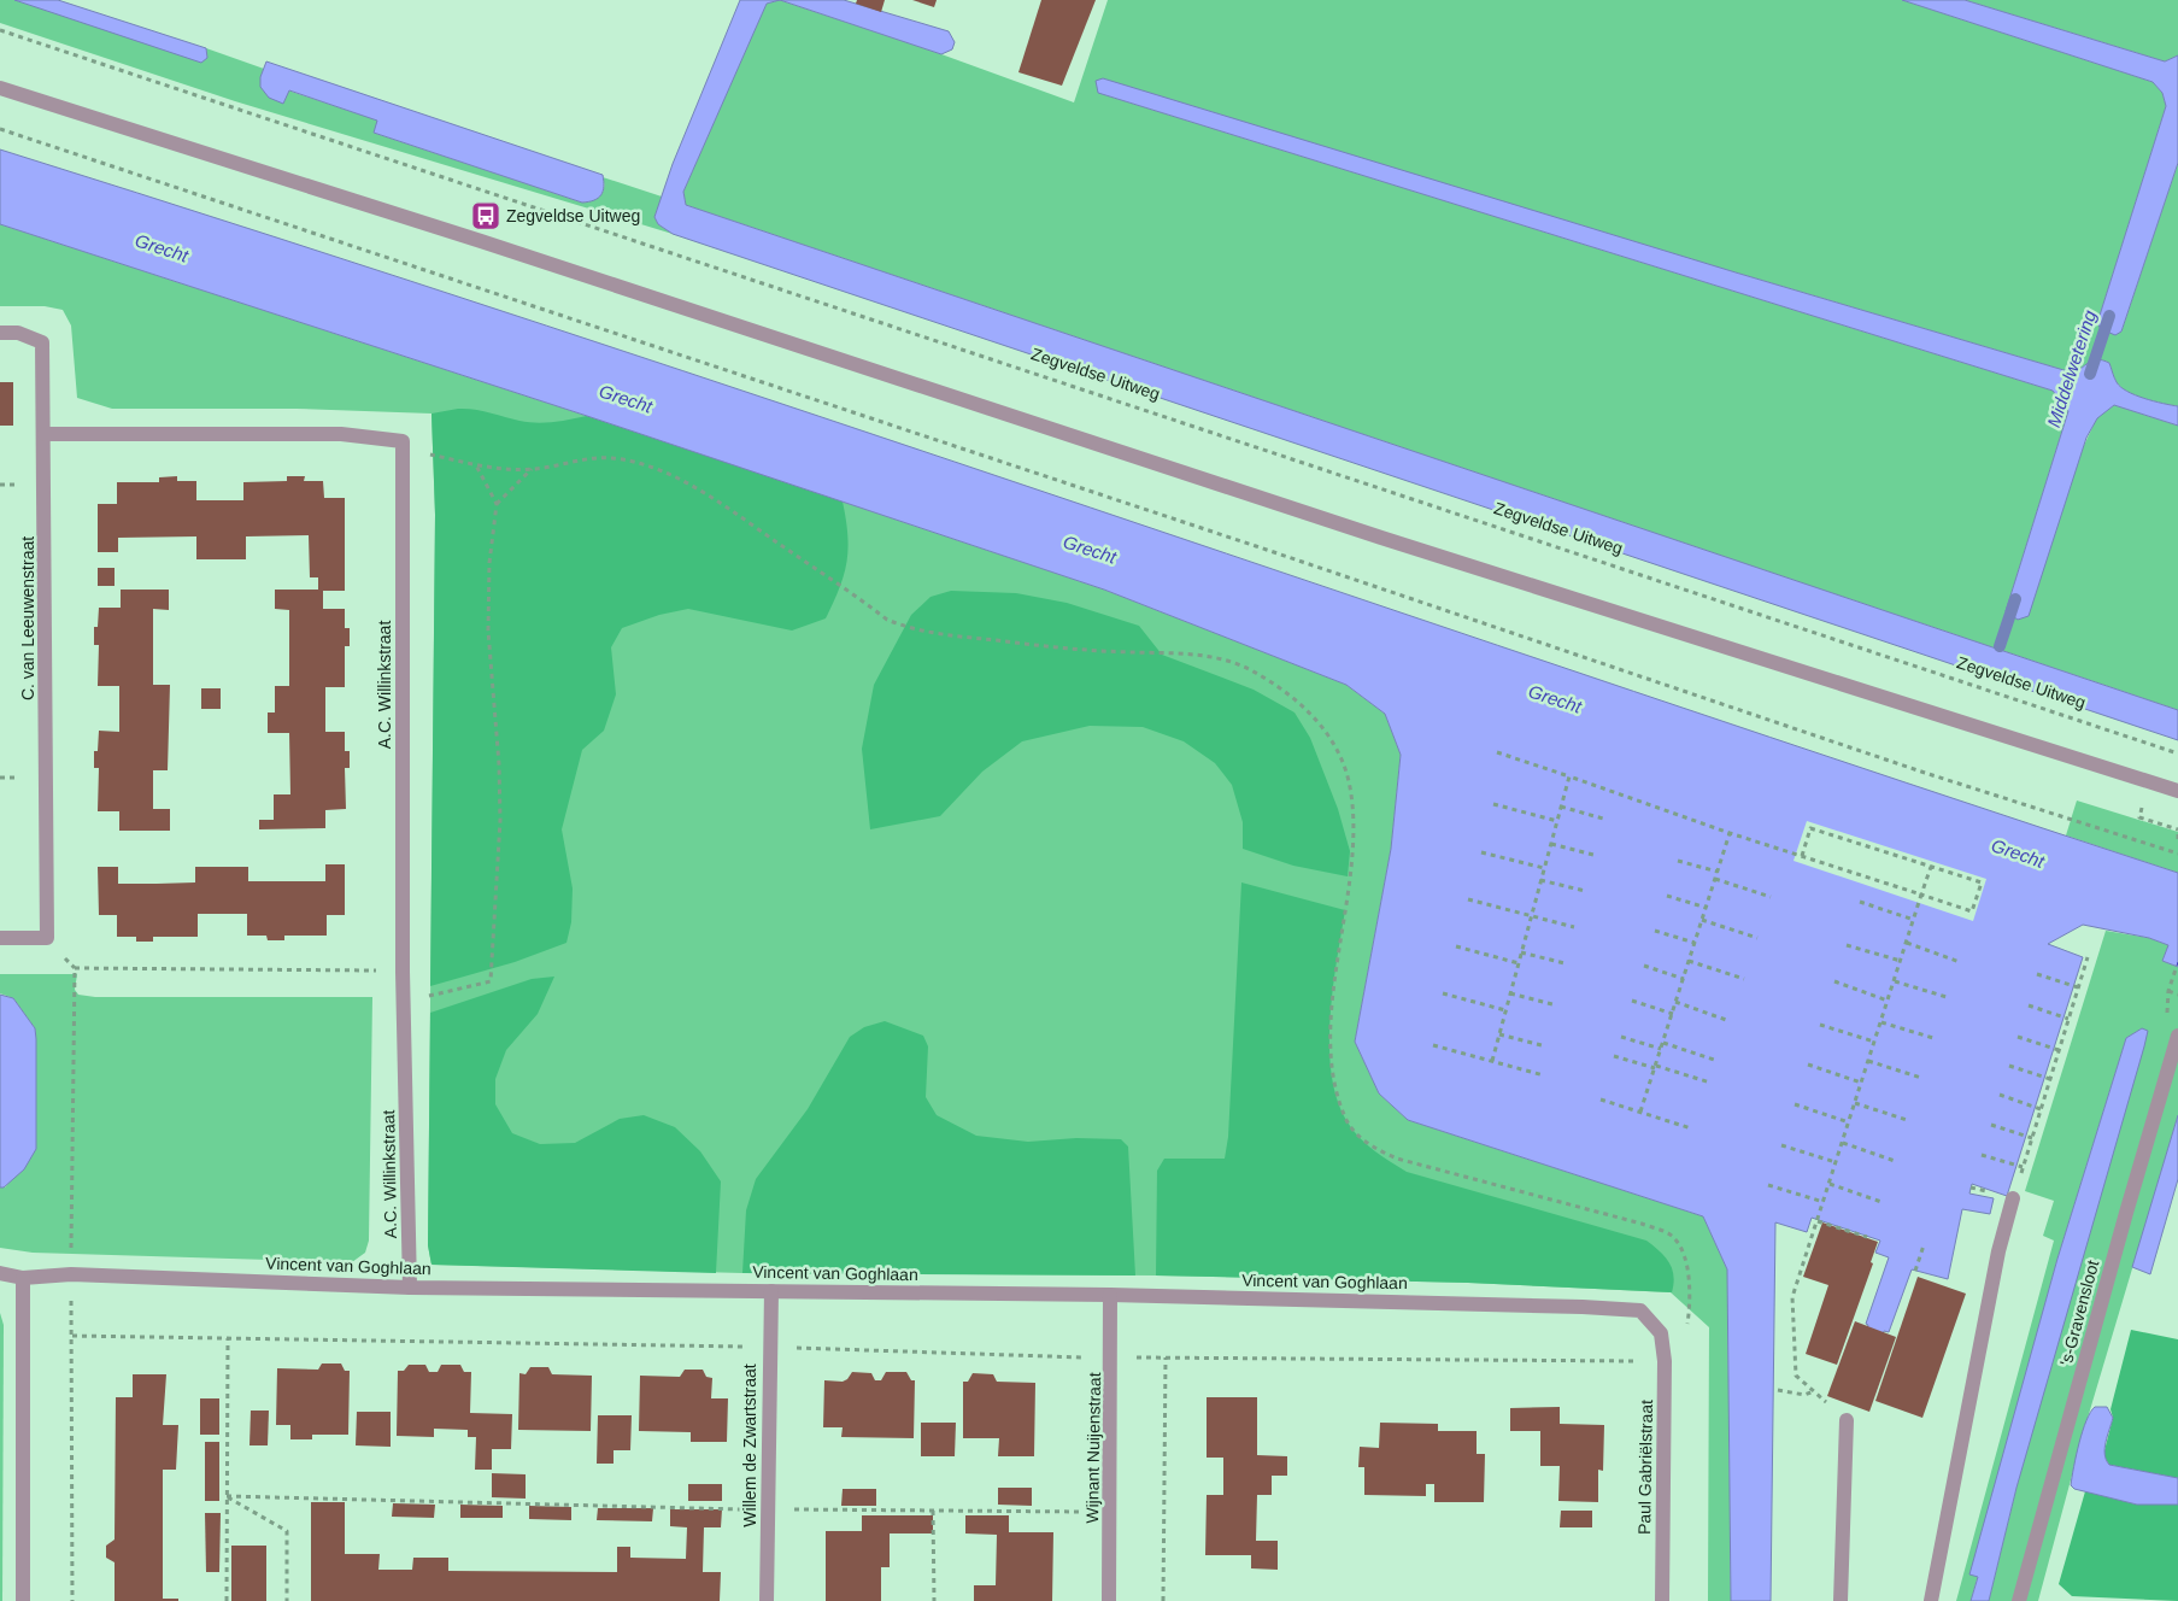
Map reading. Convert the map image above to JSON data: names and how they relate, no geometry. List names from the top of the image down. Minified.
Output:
{"streets":{"street":["C. van Leeuwenstraat","A.C. Willinkstraat","Vincent van Goghlaan","'s-Gravensloot","Willem de Zwartstraat","Wijnant Nuijenstraat","Paul Gabriëlstraat"],"path":["Zegveldse Uitweg"]},"crossings":[["A.C. Willinkstraat","Vincent van Goghlaan"],["Vincent van Goghlaan","Willem de Zwartstraat"],["Vincent van Goghlaan","Wijnant Nuijenstraat"],["Vincent van Goghlaan","Paul Gabriëlstraat"]],"water":["Grecht","Middelwetering"],"places":{"bus stop":["Zegveldse Uitweg"]}}
